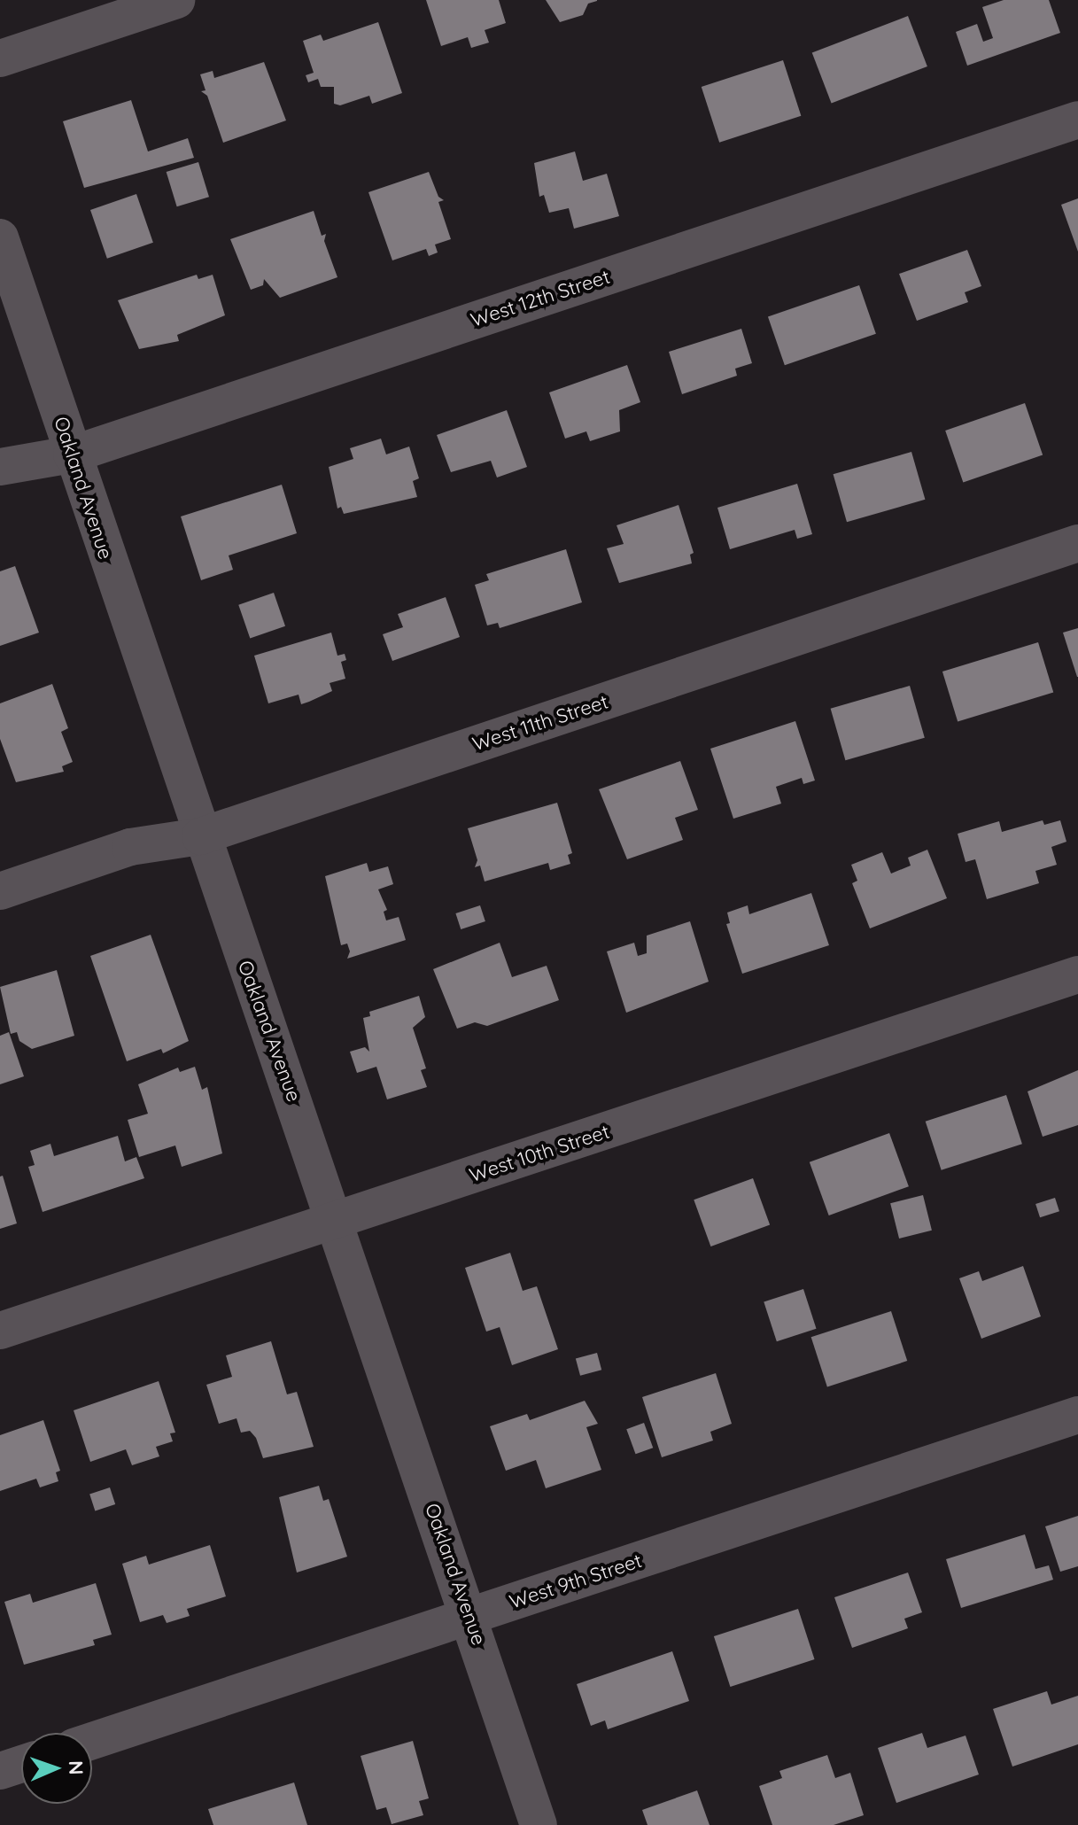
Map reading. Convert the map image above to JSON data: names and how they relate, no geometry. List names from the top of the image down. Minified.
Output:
{"streets":{"street":["West 12th Street","Oakland Avenue","West 11th Street","West 10th Street","West 9th Street"]},"crossings":[["West 12th Street","Oakland Avenue"],["Oakland Avenue","West 11th Street"],["Oakland Avenue","West 10th Street"],["Oakland Avenue","West 9th Street"]],"north":"right"}
